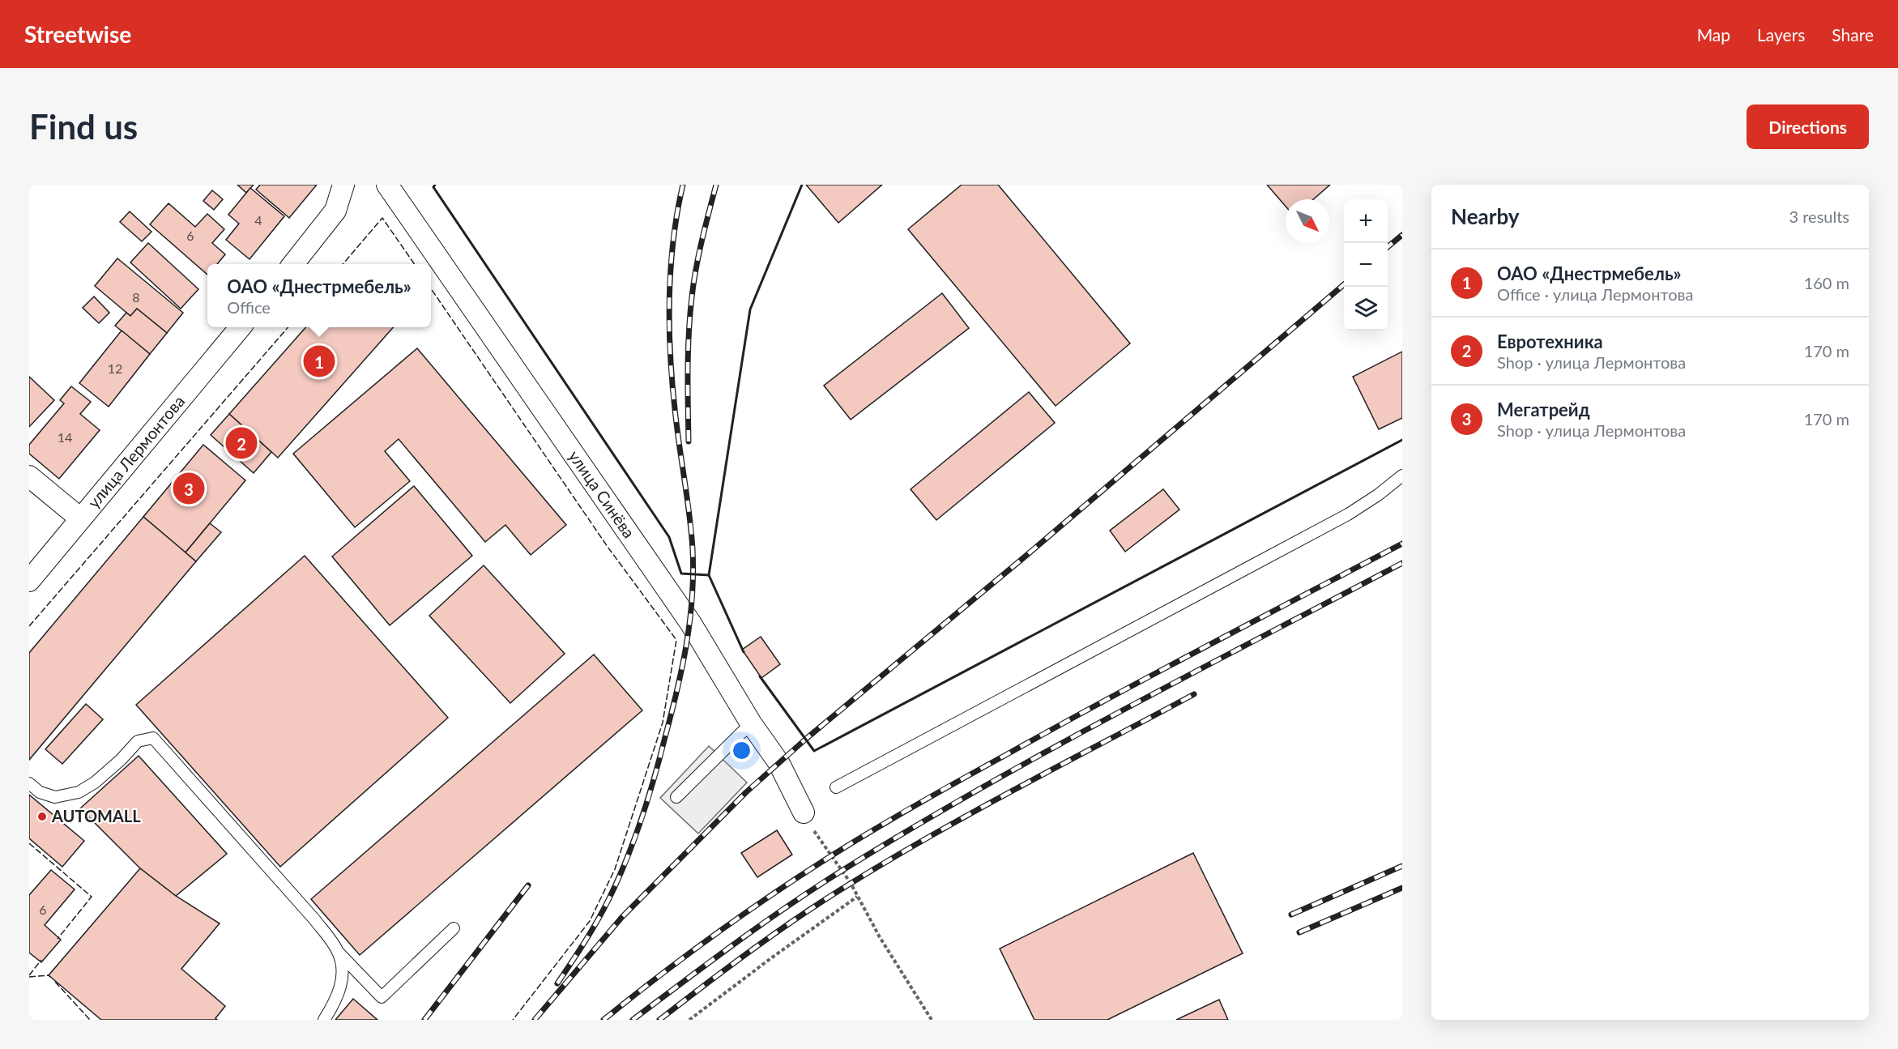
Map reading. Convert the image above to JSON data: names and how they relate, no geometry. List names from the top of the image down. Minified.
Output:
{"streets":{"street":["улица Лермонтова","улица Синёва"]},"places":["AUTOMALL"],"house_numbers":["4","6","8","12","14","6"],"north":"bottom right","page":{"header":"Streetwise","nav":["Map","Layers","Share"],"buttons":"Directions","title":"Find us","heading":["Nearby","3 results"],"map_buttons":["+","−"],"list":[{"mark":"1","name":"ОАО «Днестрмебель»","note":"Office · улица Лермонтова","value":"160 m"},{"mark":"2","name":"Евротехника","note":"Shop · улица Лермонтова","value":"170 m"},{"mark":"3","name":"Мегатрейд","note":"Shop · улица Лермонтова","value":"170 m"}],"popup":["ОАО «Днестрмебель»","Office"],"pins":["1","2","3"]}}
